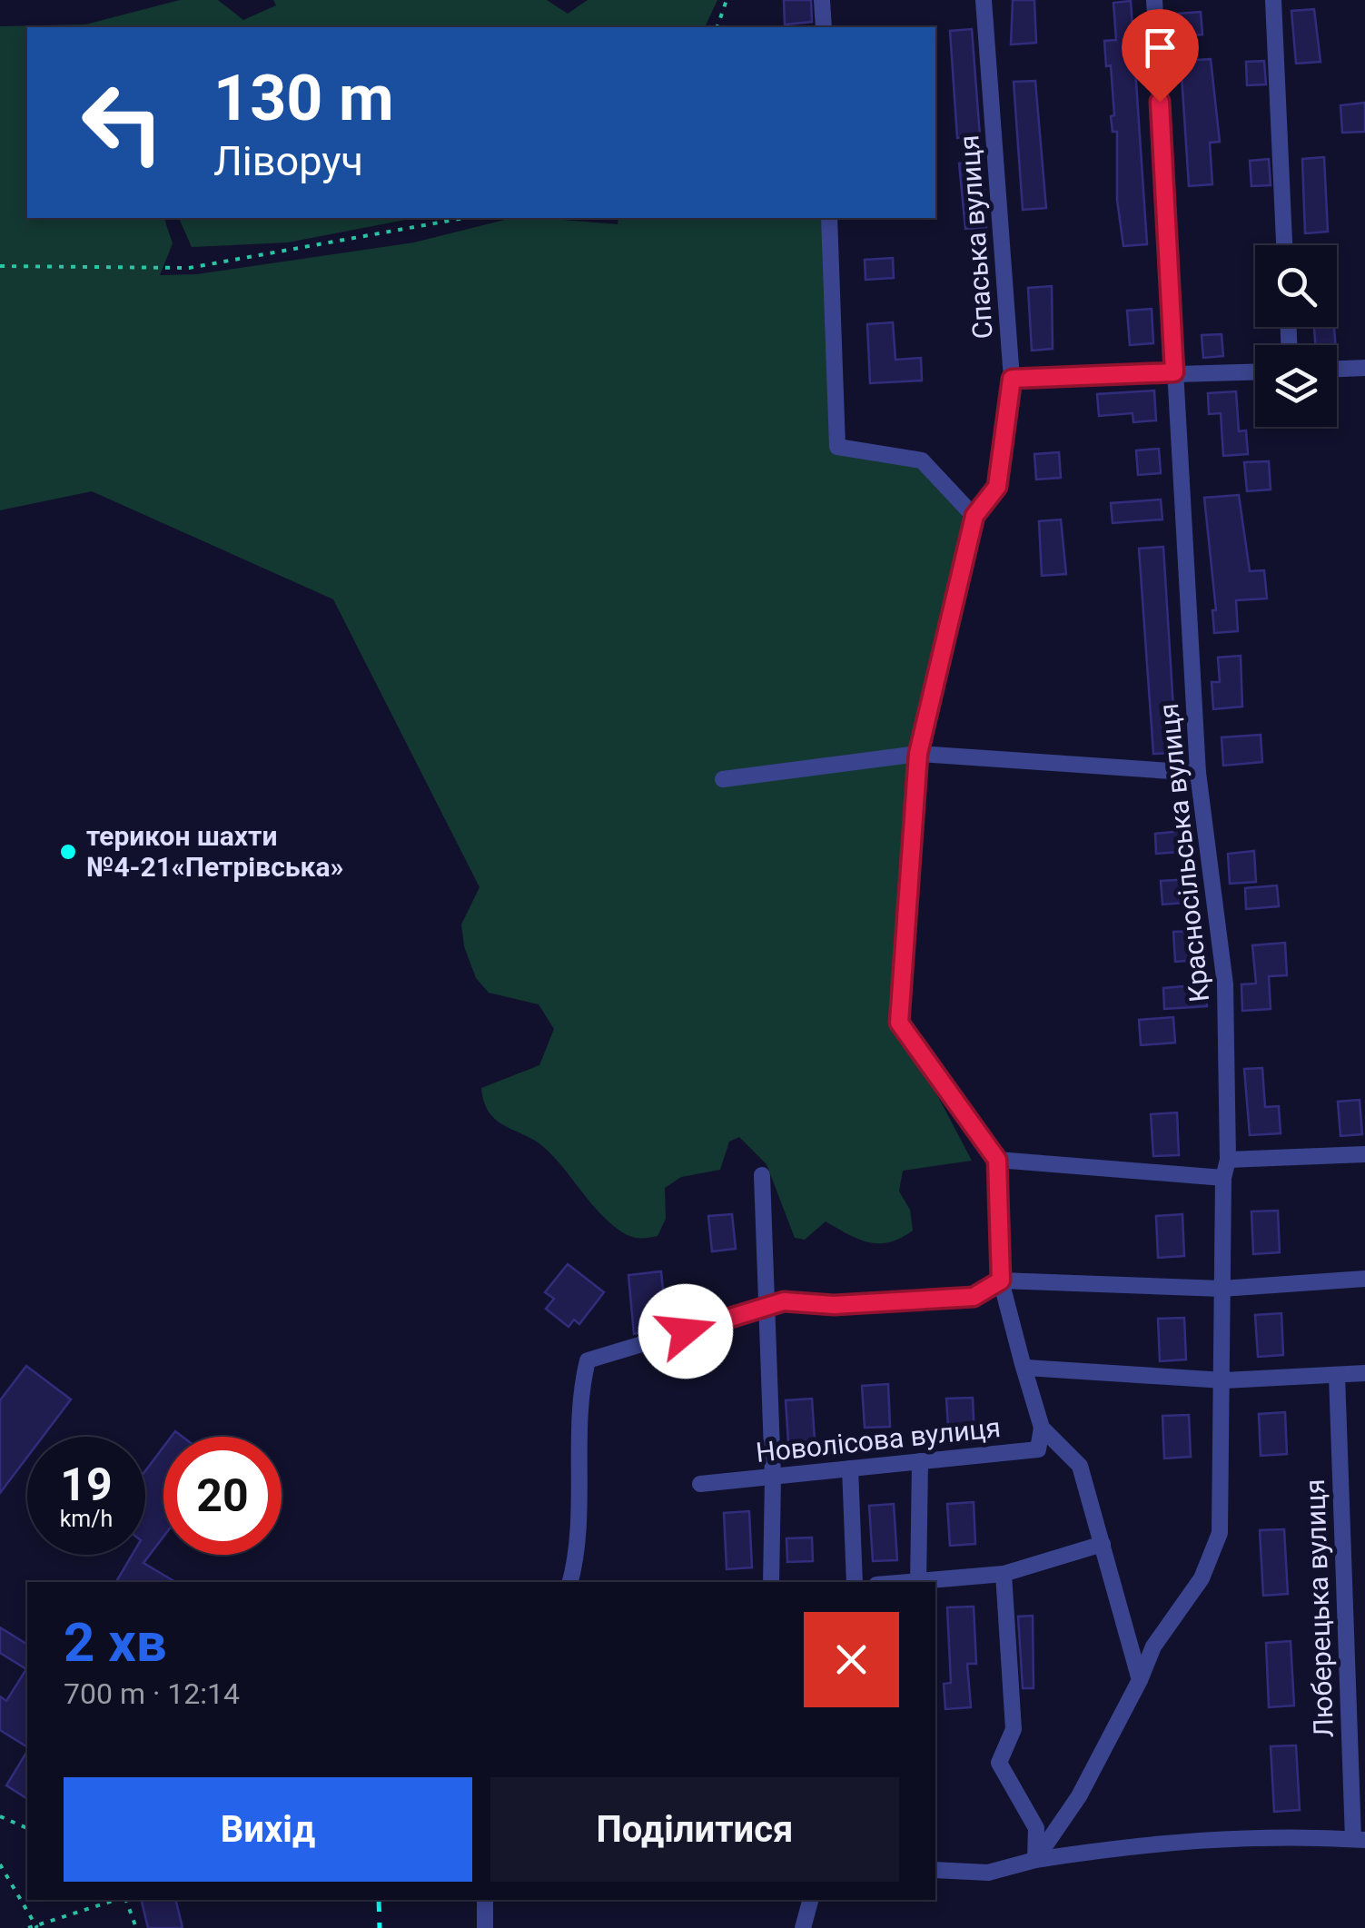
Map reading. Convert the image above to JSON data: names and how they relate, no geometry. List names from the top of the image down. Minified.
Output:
{"streets":{"street":["Спаська вулиця","Красносільська вулиця","Новолісова вулиця","Люберецька вулиця"]},"places":["терикон шахти №4-21«Петрівська»"],"page":{"turn":["130 m","Ліворуч"],"speed":"19 km/h","limit":"20","heading":["2 хв","700 m · 12:14"],"buttons":["Вихід","Поділитися"]}}
